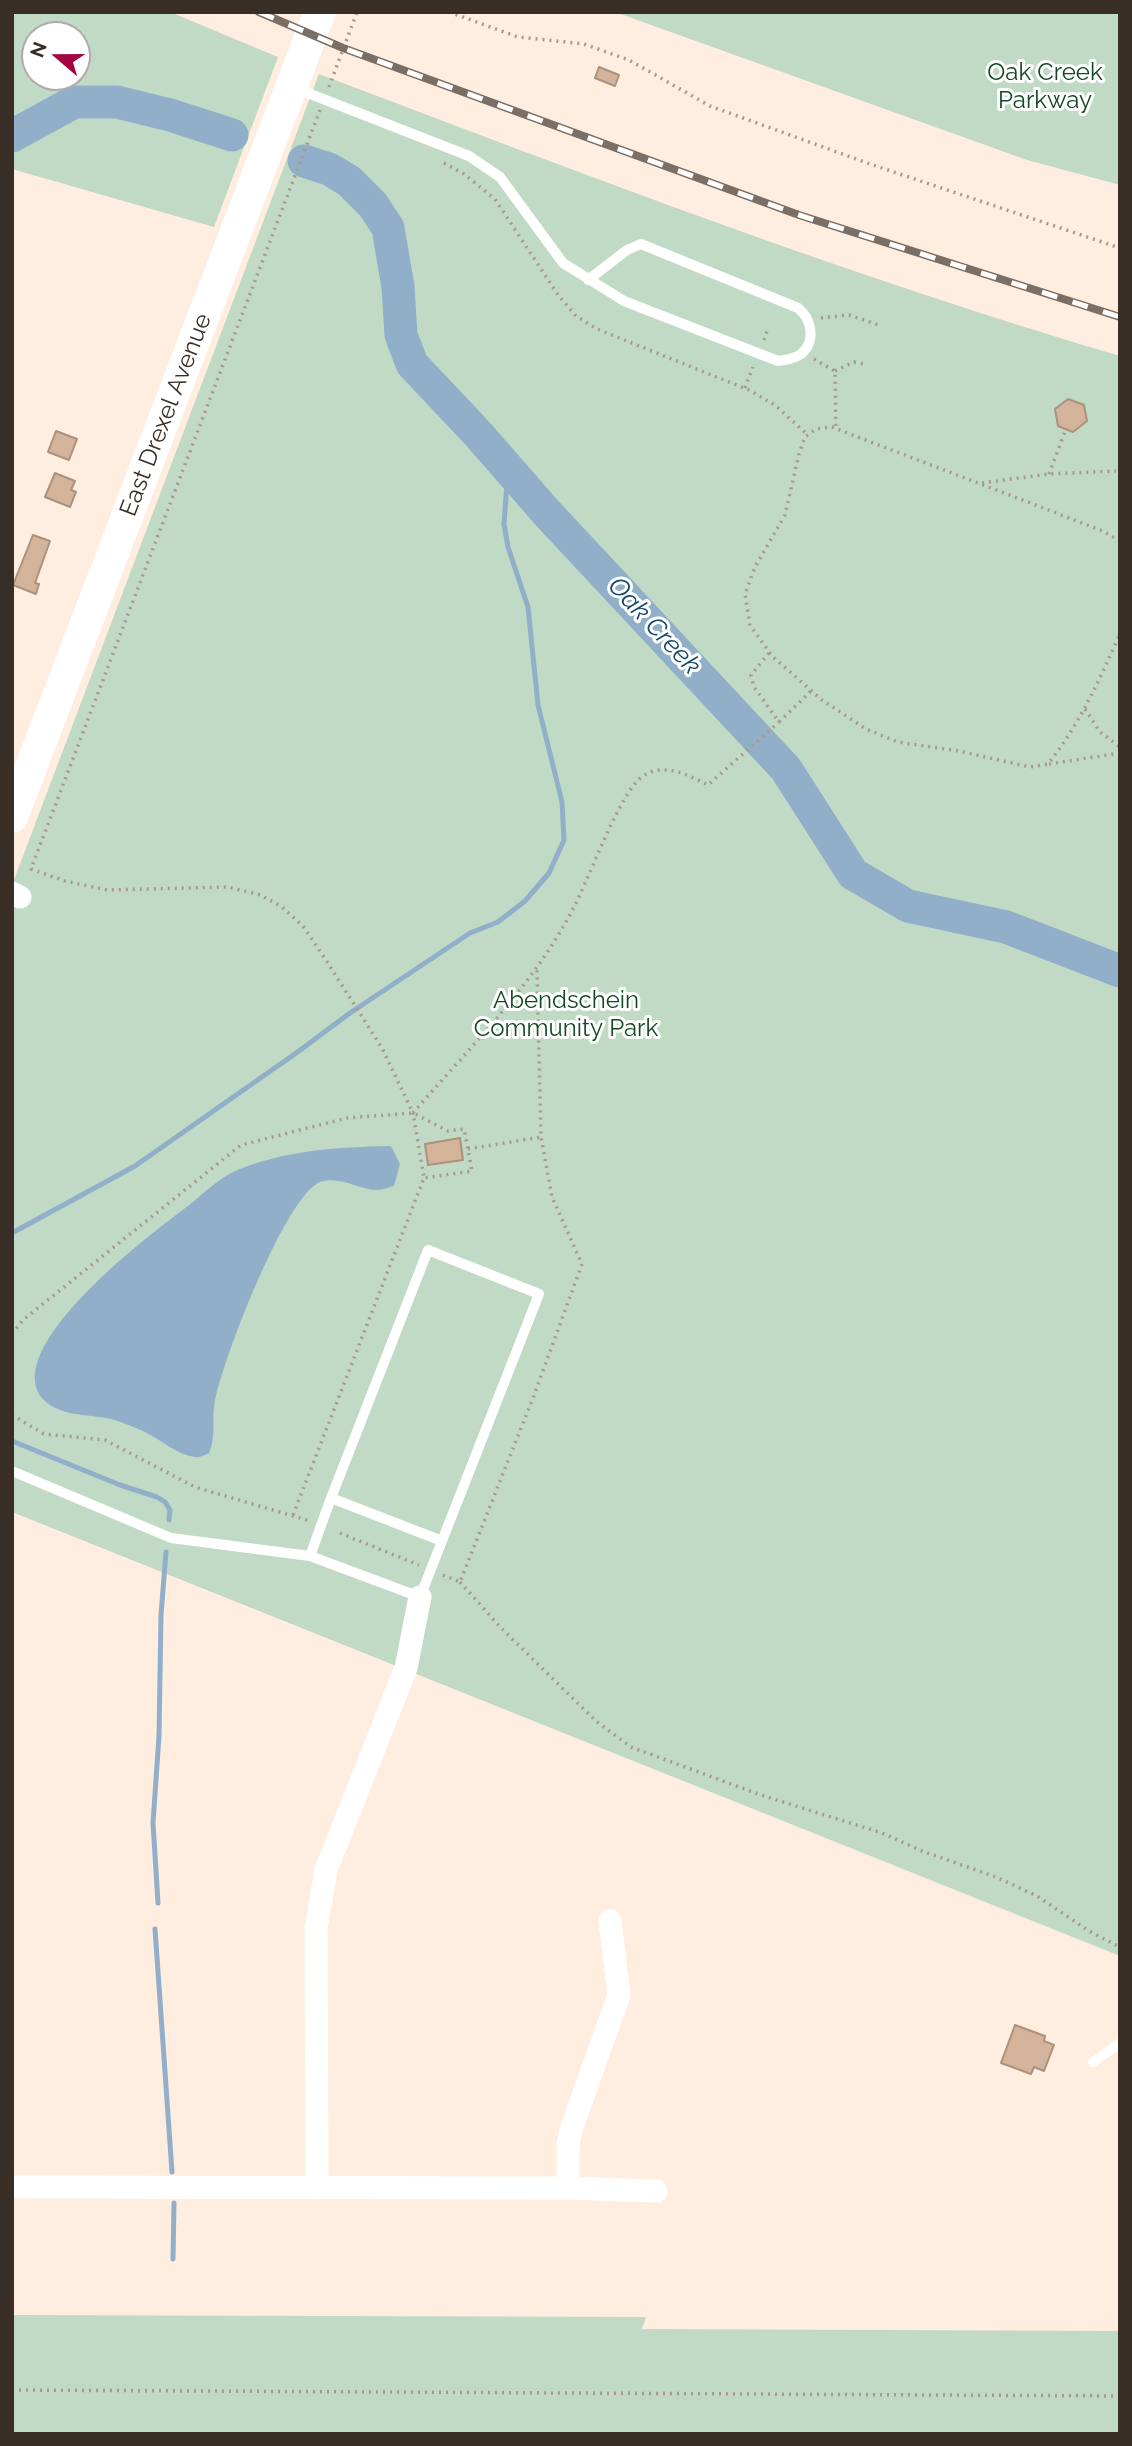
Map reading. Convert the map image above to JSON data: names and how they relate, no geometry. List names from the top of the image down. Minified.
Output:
{"streets":{"street":["East Drexel Avenue"]},"water":["Oak Creek"],"parks":["Oak Creek Parkway","Abendschein Community Park"],"north":"left"}
